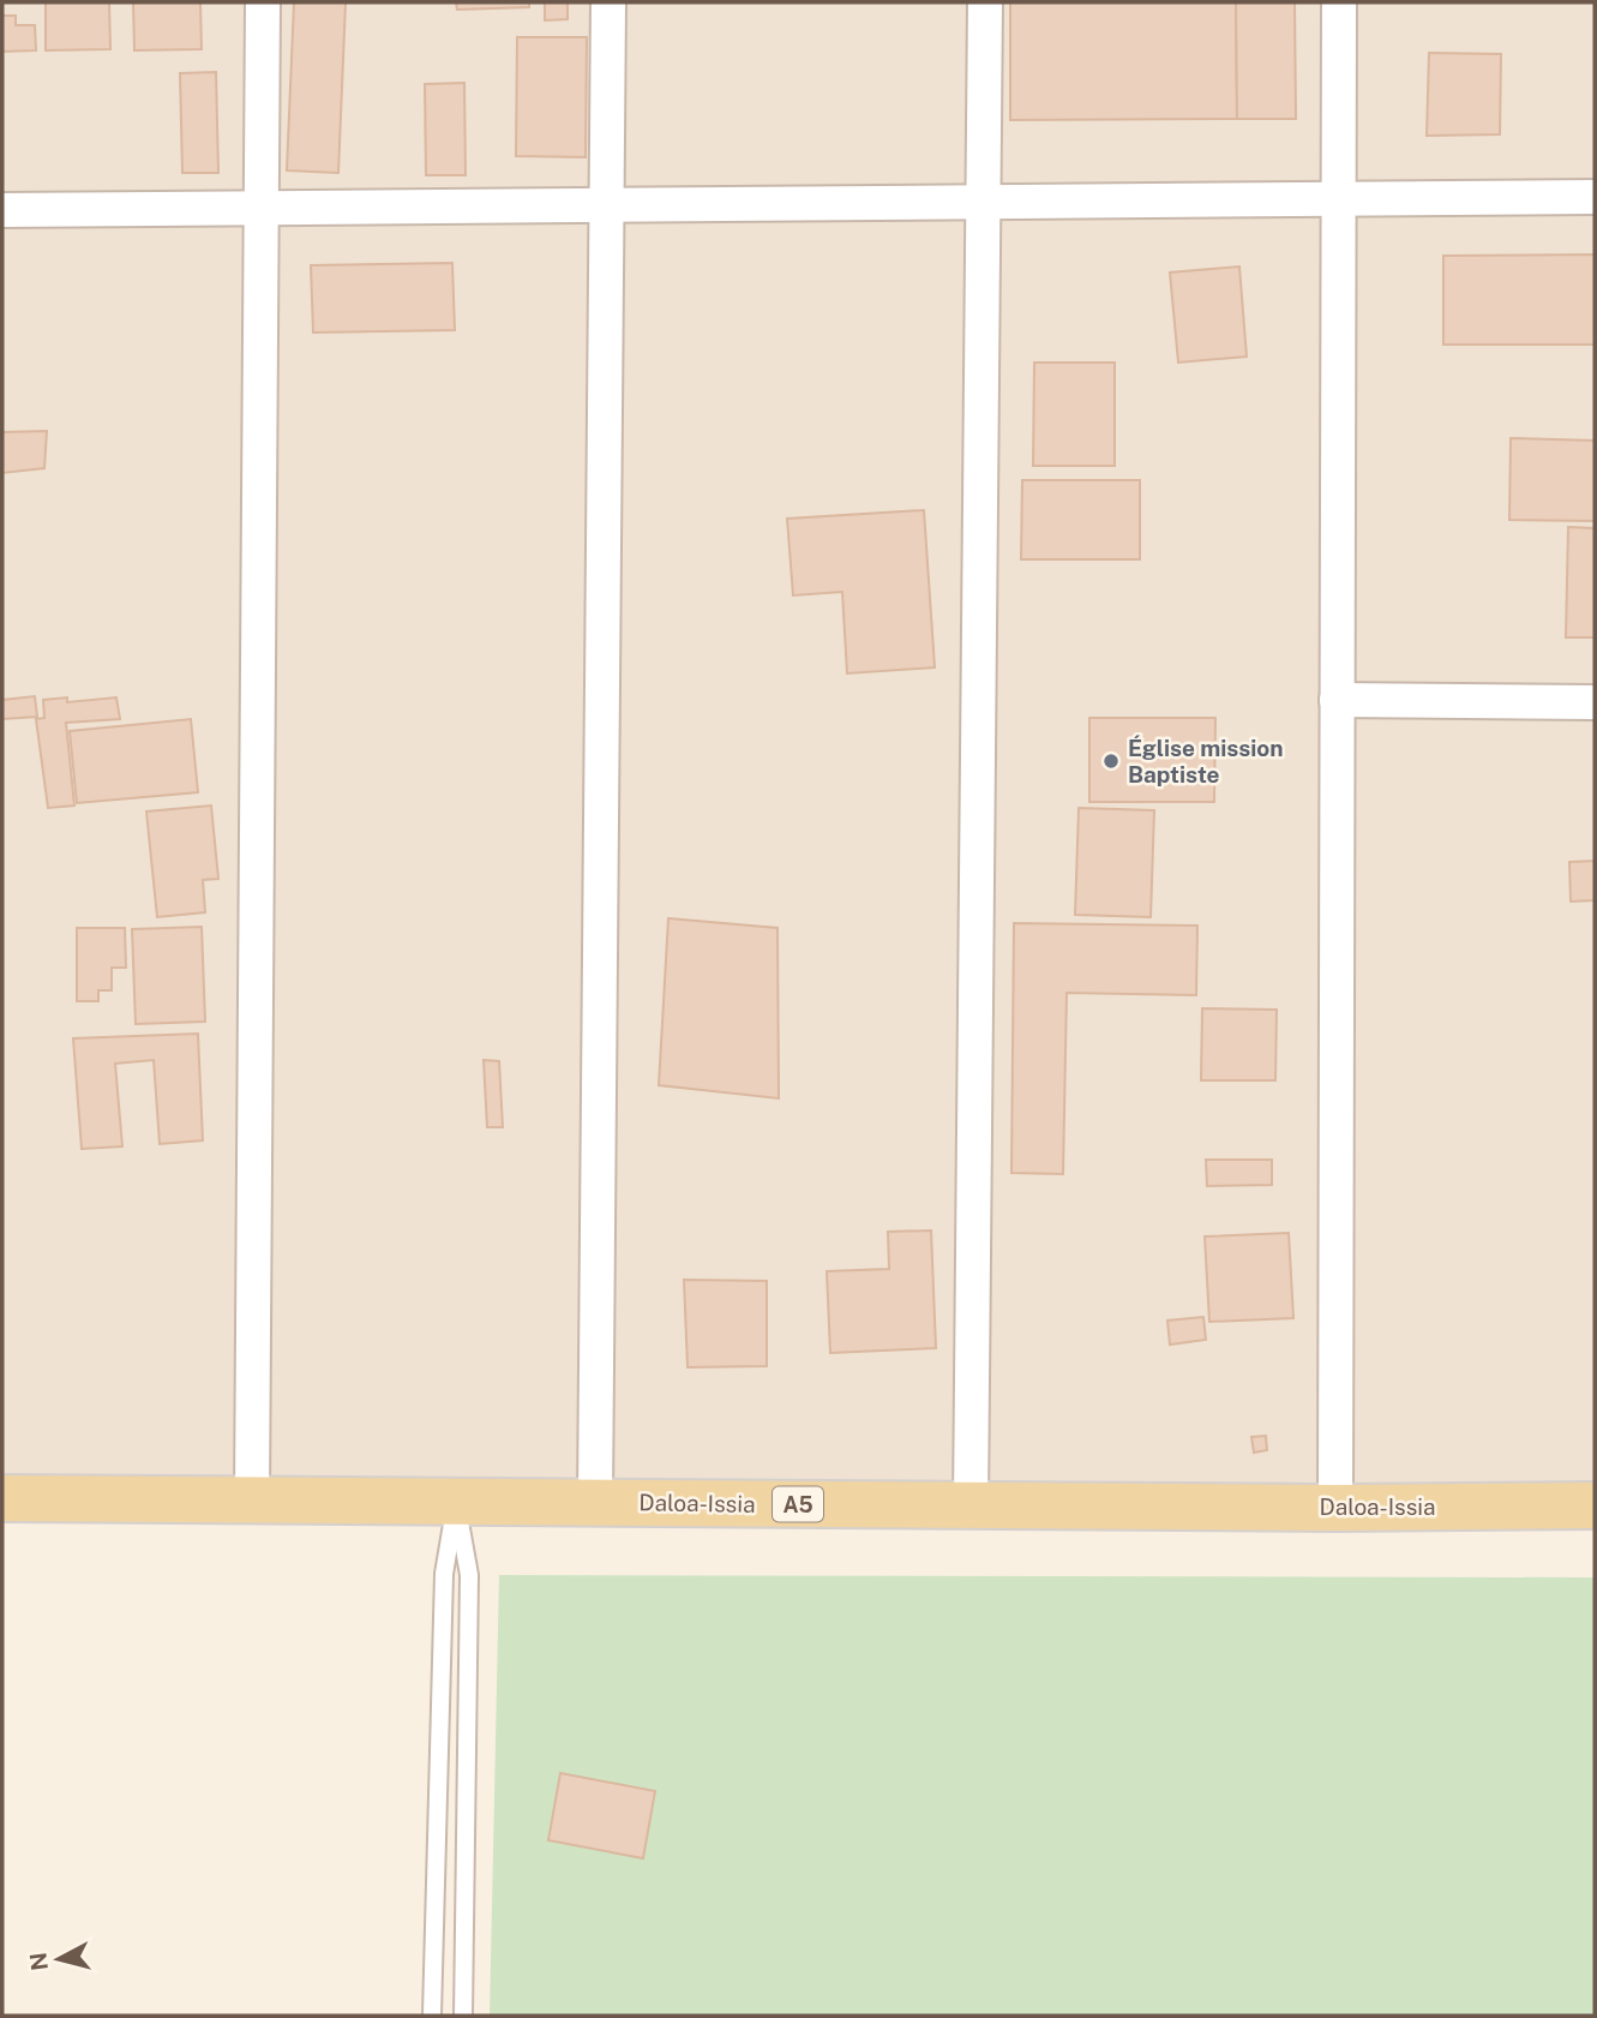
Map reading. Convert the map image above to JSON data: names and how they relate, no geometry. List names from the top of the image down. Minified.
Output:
{"streets":{"main road":["Daloa-Issia","A5"]},"places":["Église mission Baptiste"],"north":"left"}
